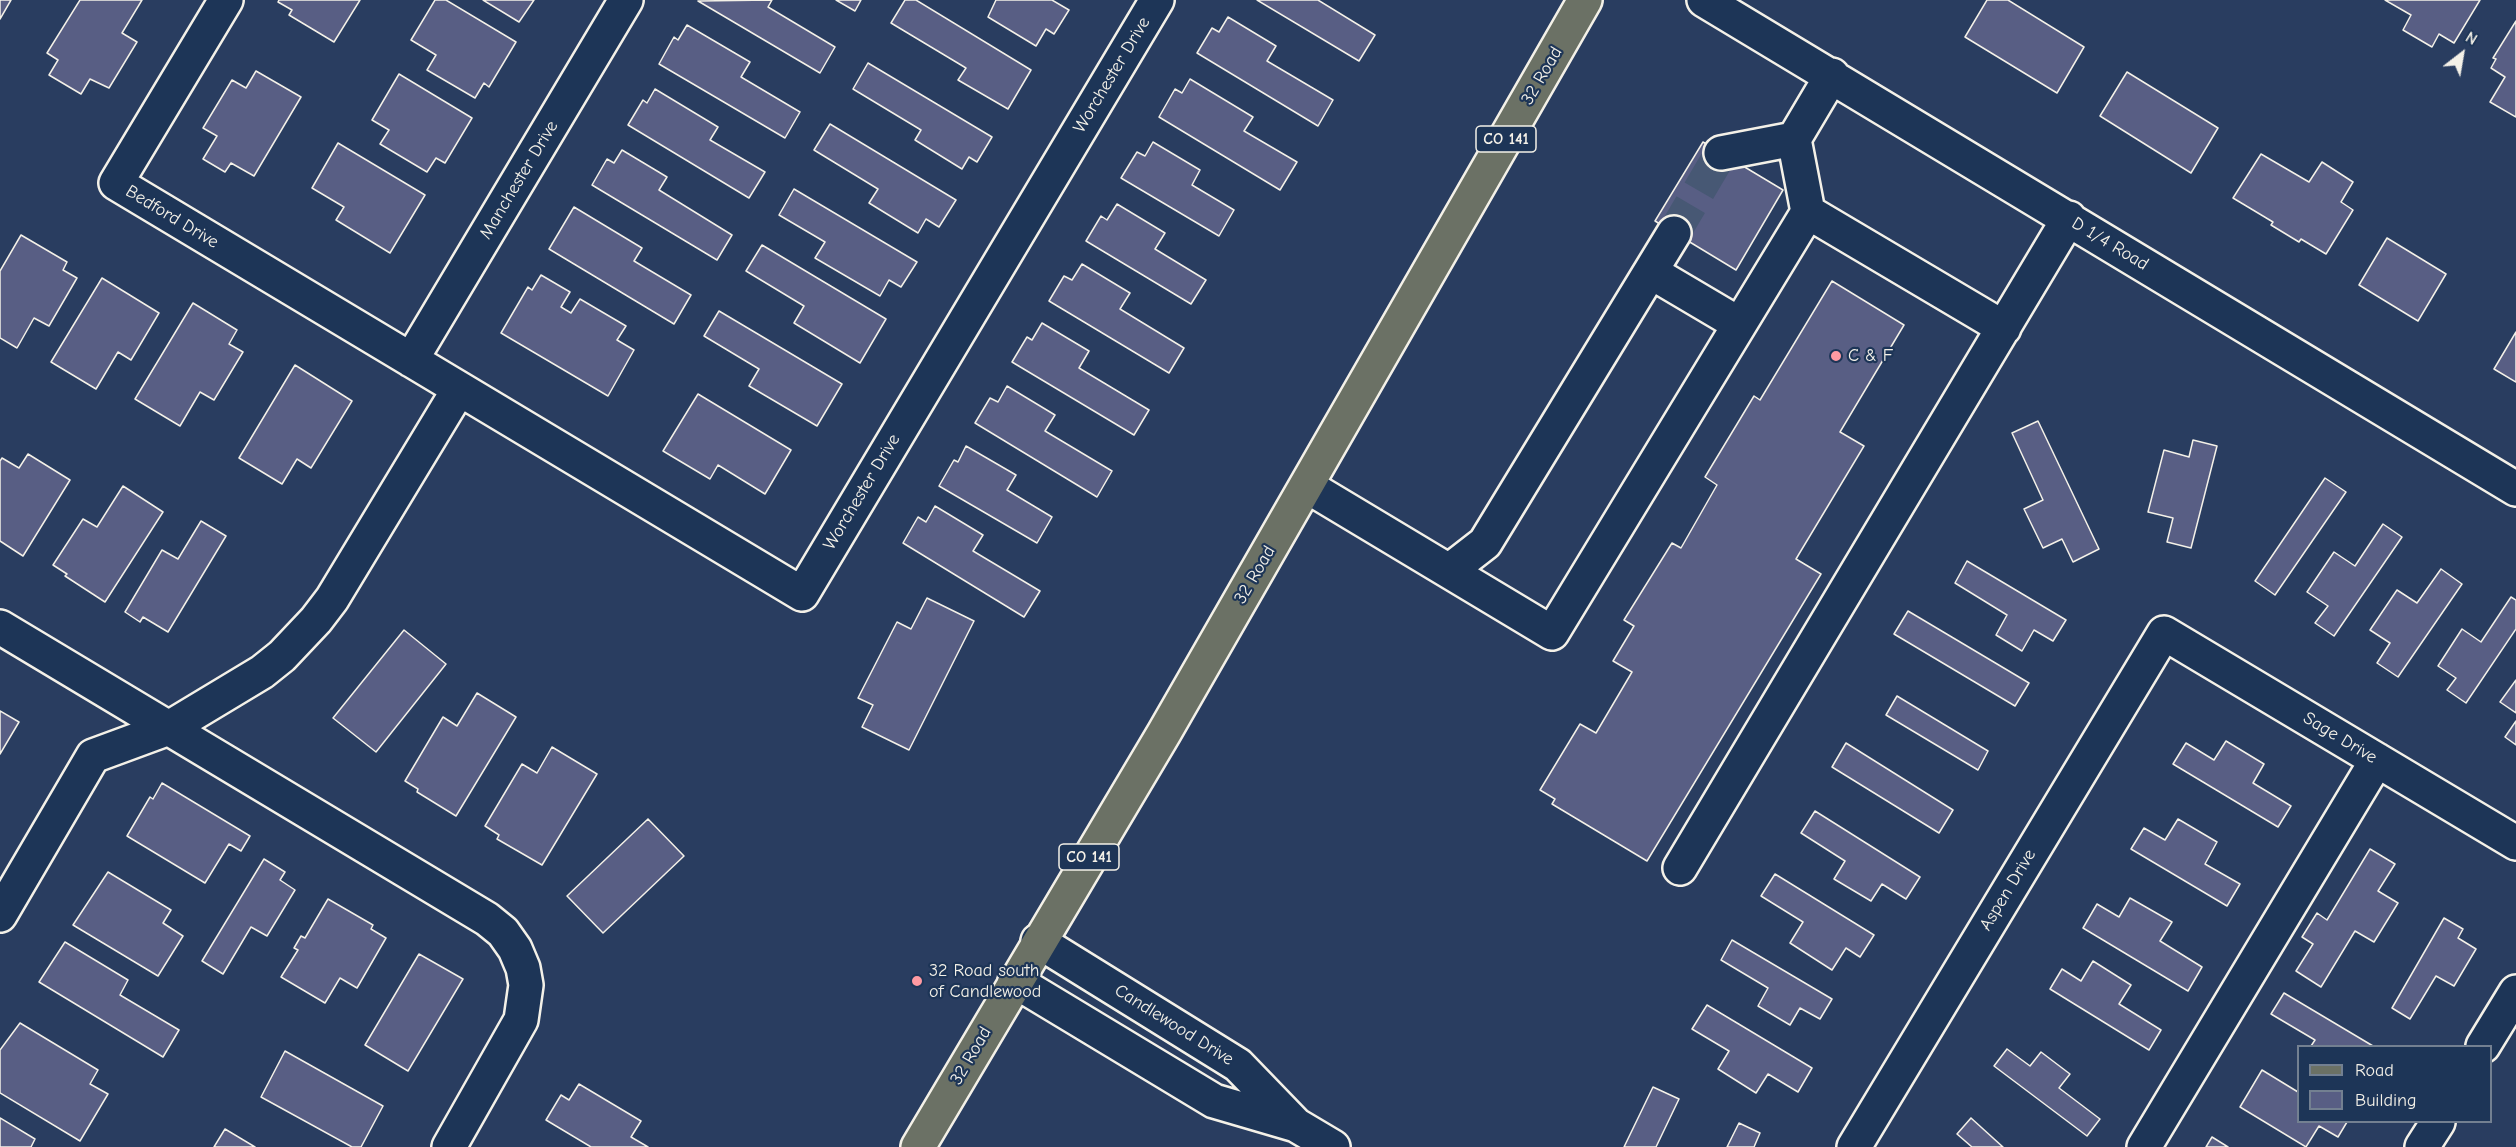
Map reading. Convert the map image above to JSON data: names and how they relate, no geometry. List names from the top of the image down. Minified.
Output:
{"streets":{"main road":["32 Road","CO 141"],"street":["Worchester Drive","Manchester Drive","Bedford Drive","D 1/4 Road","Sage Drive","Aspen Drive","Candlewood Drive"]},"crossings":[["Worchester Drive","Manchester Drive"],["Worchester Drive","Bedford Drive"],["32 Road","Candlewood Drive"],["Manchester Drive","Bedford Drive"],["Sage Drive","Aspen Drive"]],"places":["C & F","32 Road south of Candlewood"],"legend":["Road","Building"],"north":"top right"}
